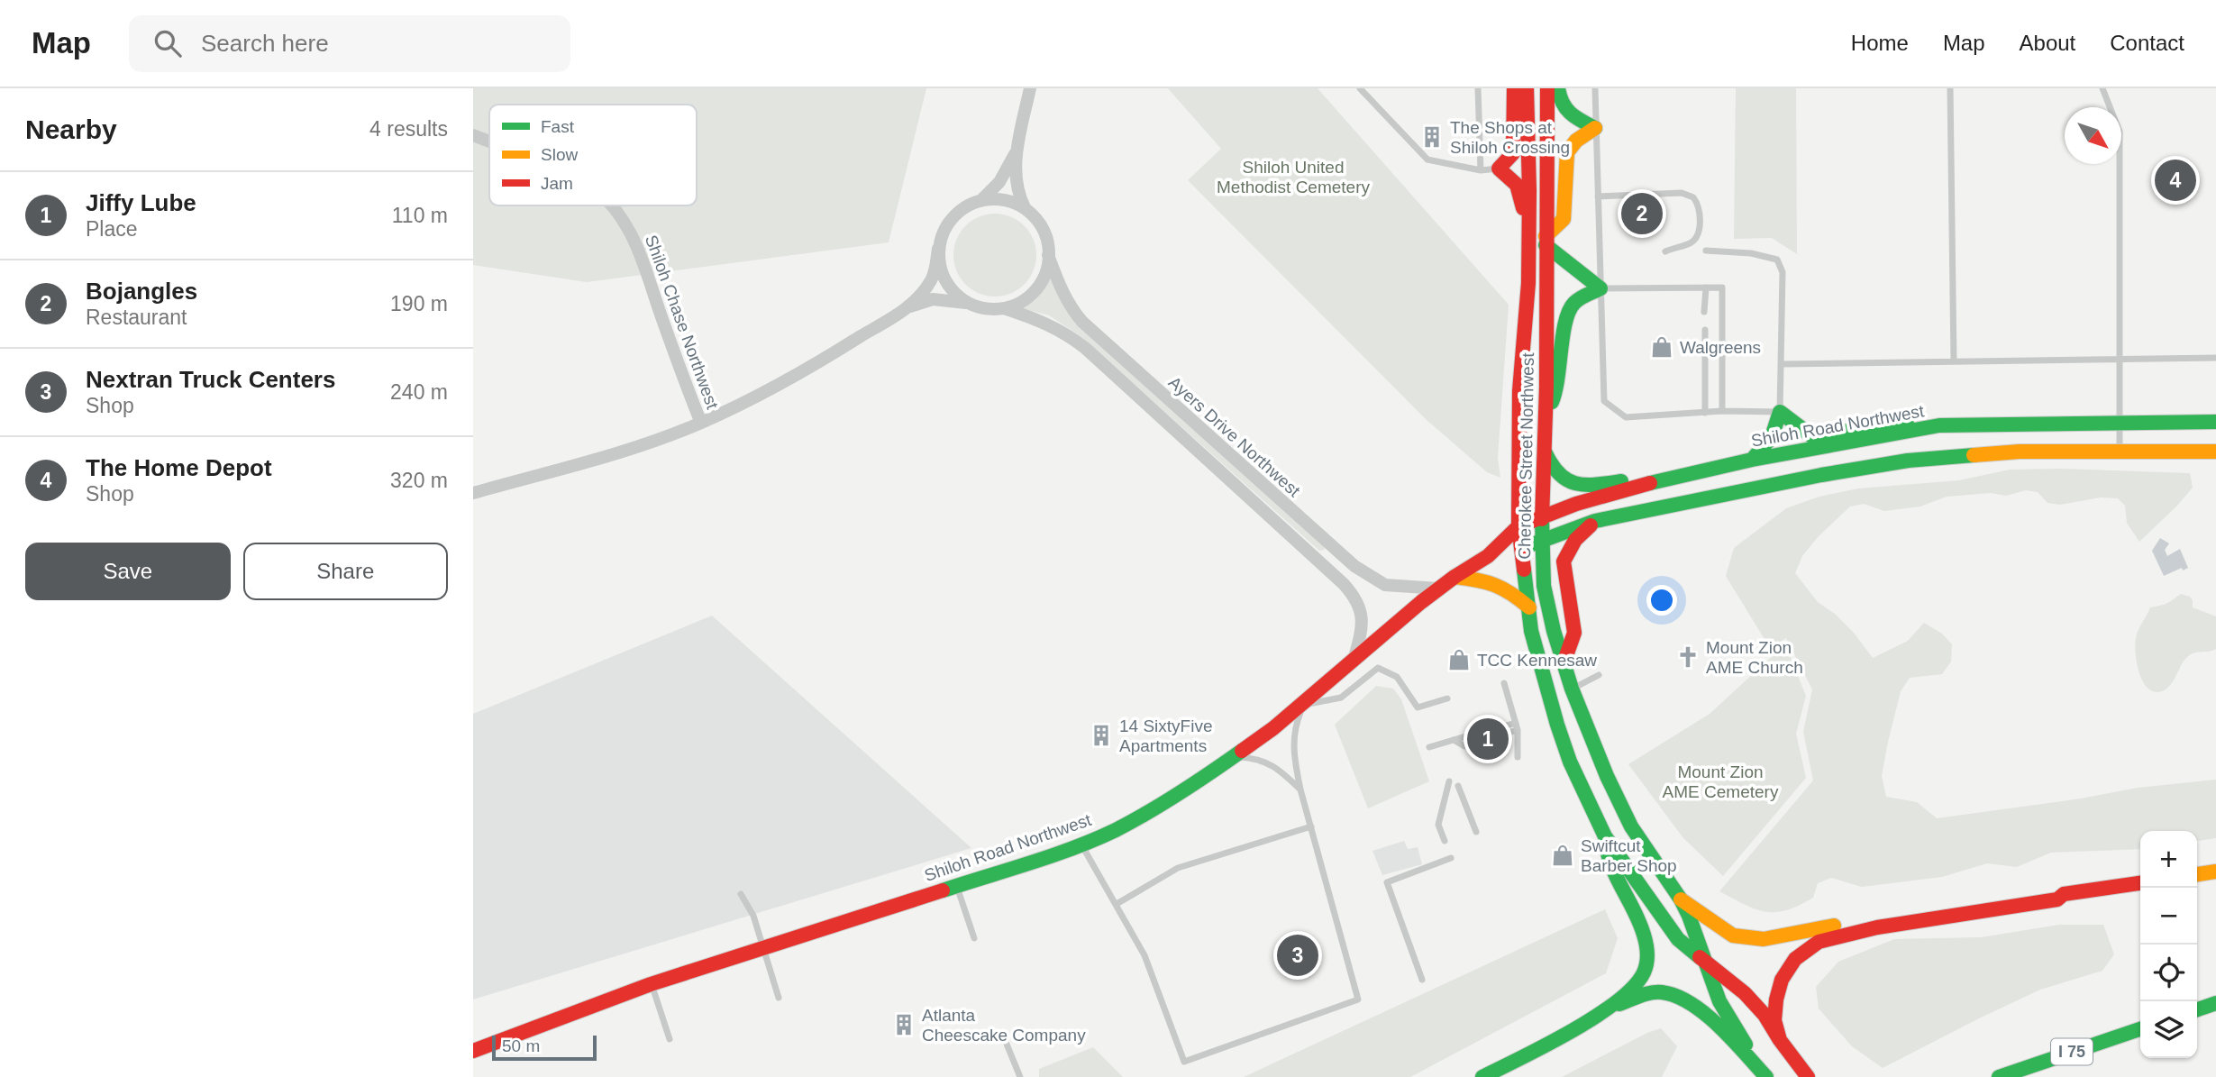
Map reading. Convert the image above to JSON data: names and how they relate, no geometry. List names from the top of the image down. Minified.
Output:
{"streets":{"main road":["Shiloh Road Northwest","Cherokee Street Northwest","I 75"],"street":["Shiloh Chase Northwest","Ayers Drive Northwest"]},"crossings":[["Shiloh Road Northwest","Ayers Drive Northwest"],["Shiloh Road Northwest","Cherokee Street Northwest"]],"parks":["Shiloh United Methodist Cemetery","Mount Zion AME Cemetery"],"places":{"building":["The Shops at Shiloh Crossing","14 SixtyFive Apartments","Atlanta Cheescake Company"],"shop":["Walgreens","TCC Kennesaw","Swiftcut Barber Shop"],"church":["Mount Zion AME Church"]},"legend":["Fast","Slow","Jam"],"scale_bar":"50 m","north":"bottom right","page":{"header":"Map","search":"Search here","nav":["Home","Map","About","Contact"],"heading":["Nearby","4 results"],"pins":["4","2","1","3"],"list":[{"mark":"1","name":"Jiffy Lube","note":"Place","value":"110 m"},{"mark":"2","name":"Bojangles","note":"Restaurant","value":"190 m"},{"mark":"3","name":"Nextran Truck Centers","note":"Shop","value":"240 m"},{"mark":"4","name":"The Home Depot","note":"Shop","value":"320 m"}],"buttons":["Save","Share"],"map_buttons":["+","−"],"scale":"50 m"}}
